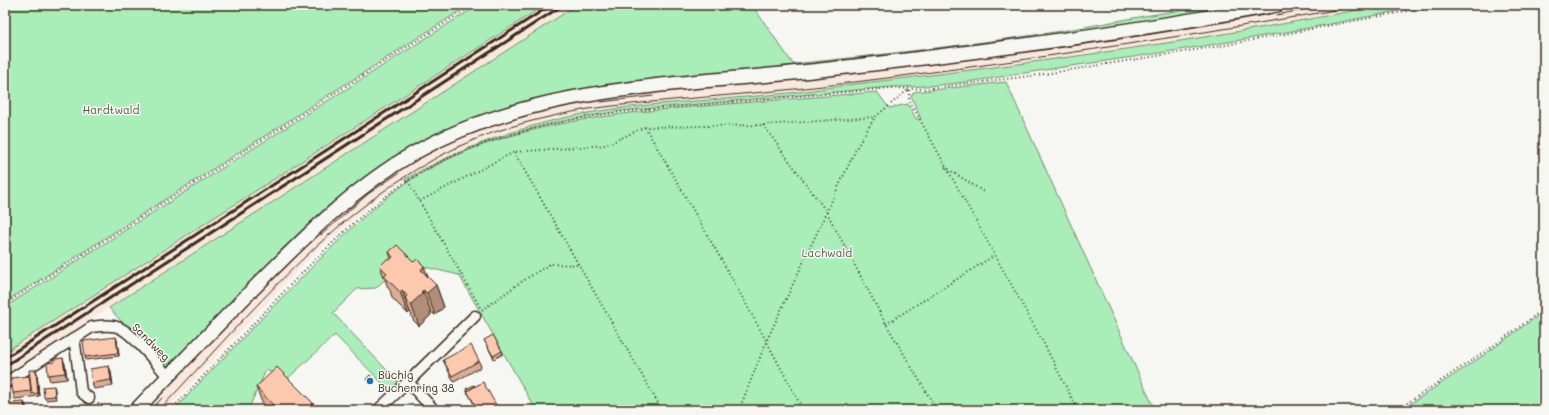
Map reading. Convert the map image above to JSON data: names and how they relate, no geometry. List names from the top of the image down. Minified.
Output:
{"streets":{"street":["Sandweg"]},"parks":["Hardtwald","Lachwald"],"places":["Büchig Buchenring 38"]}
